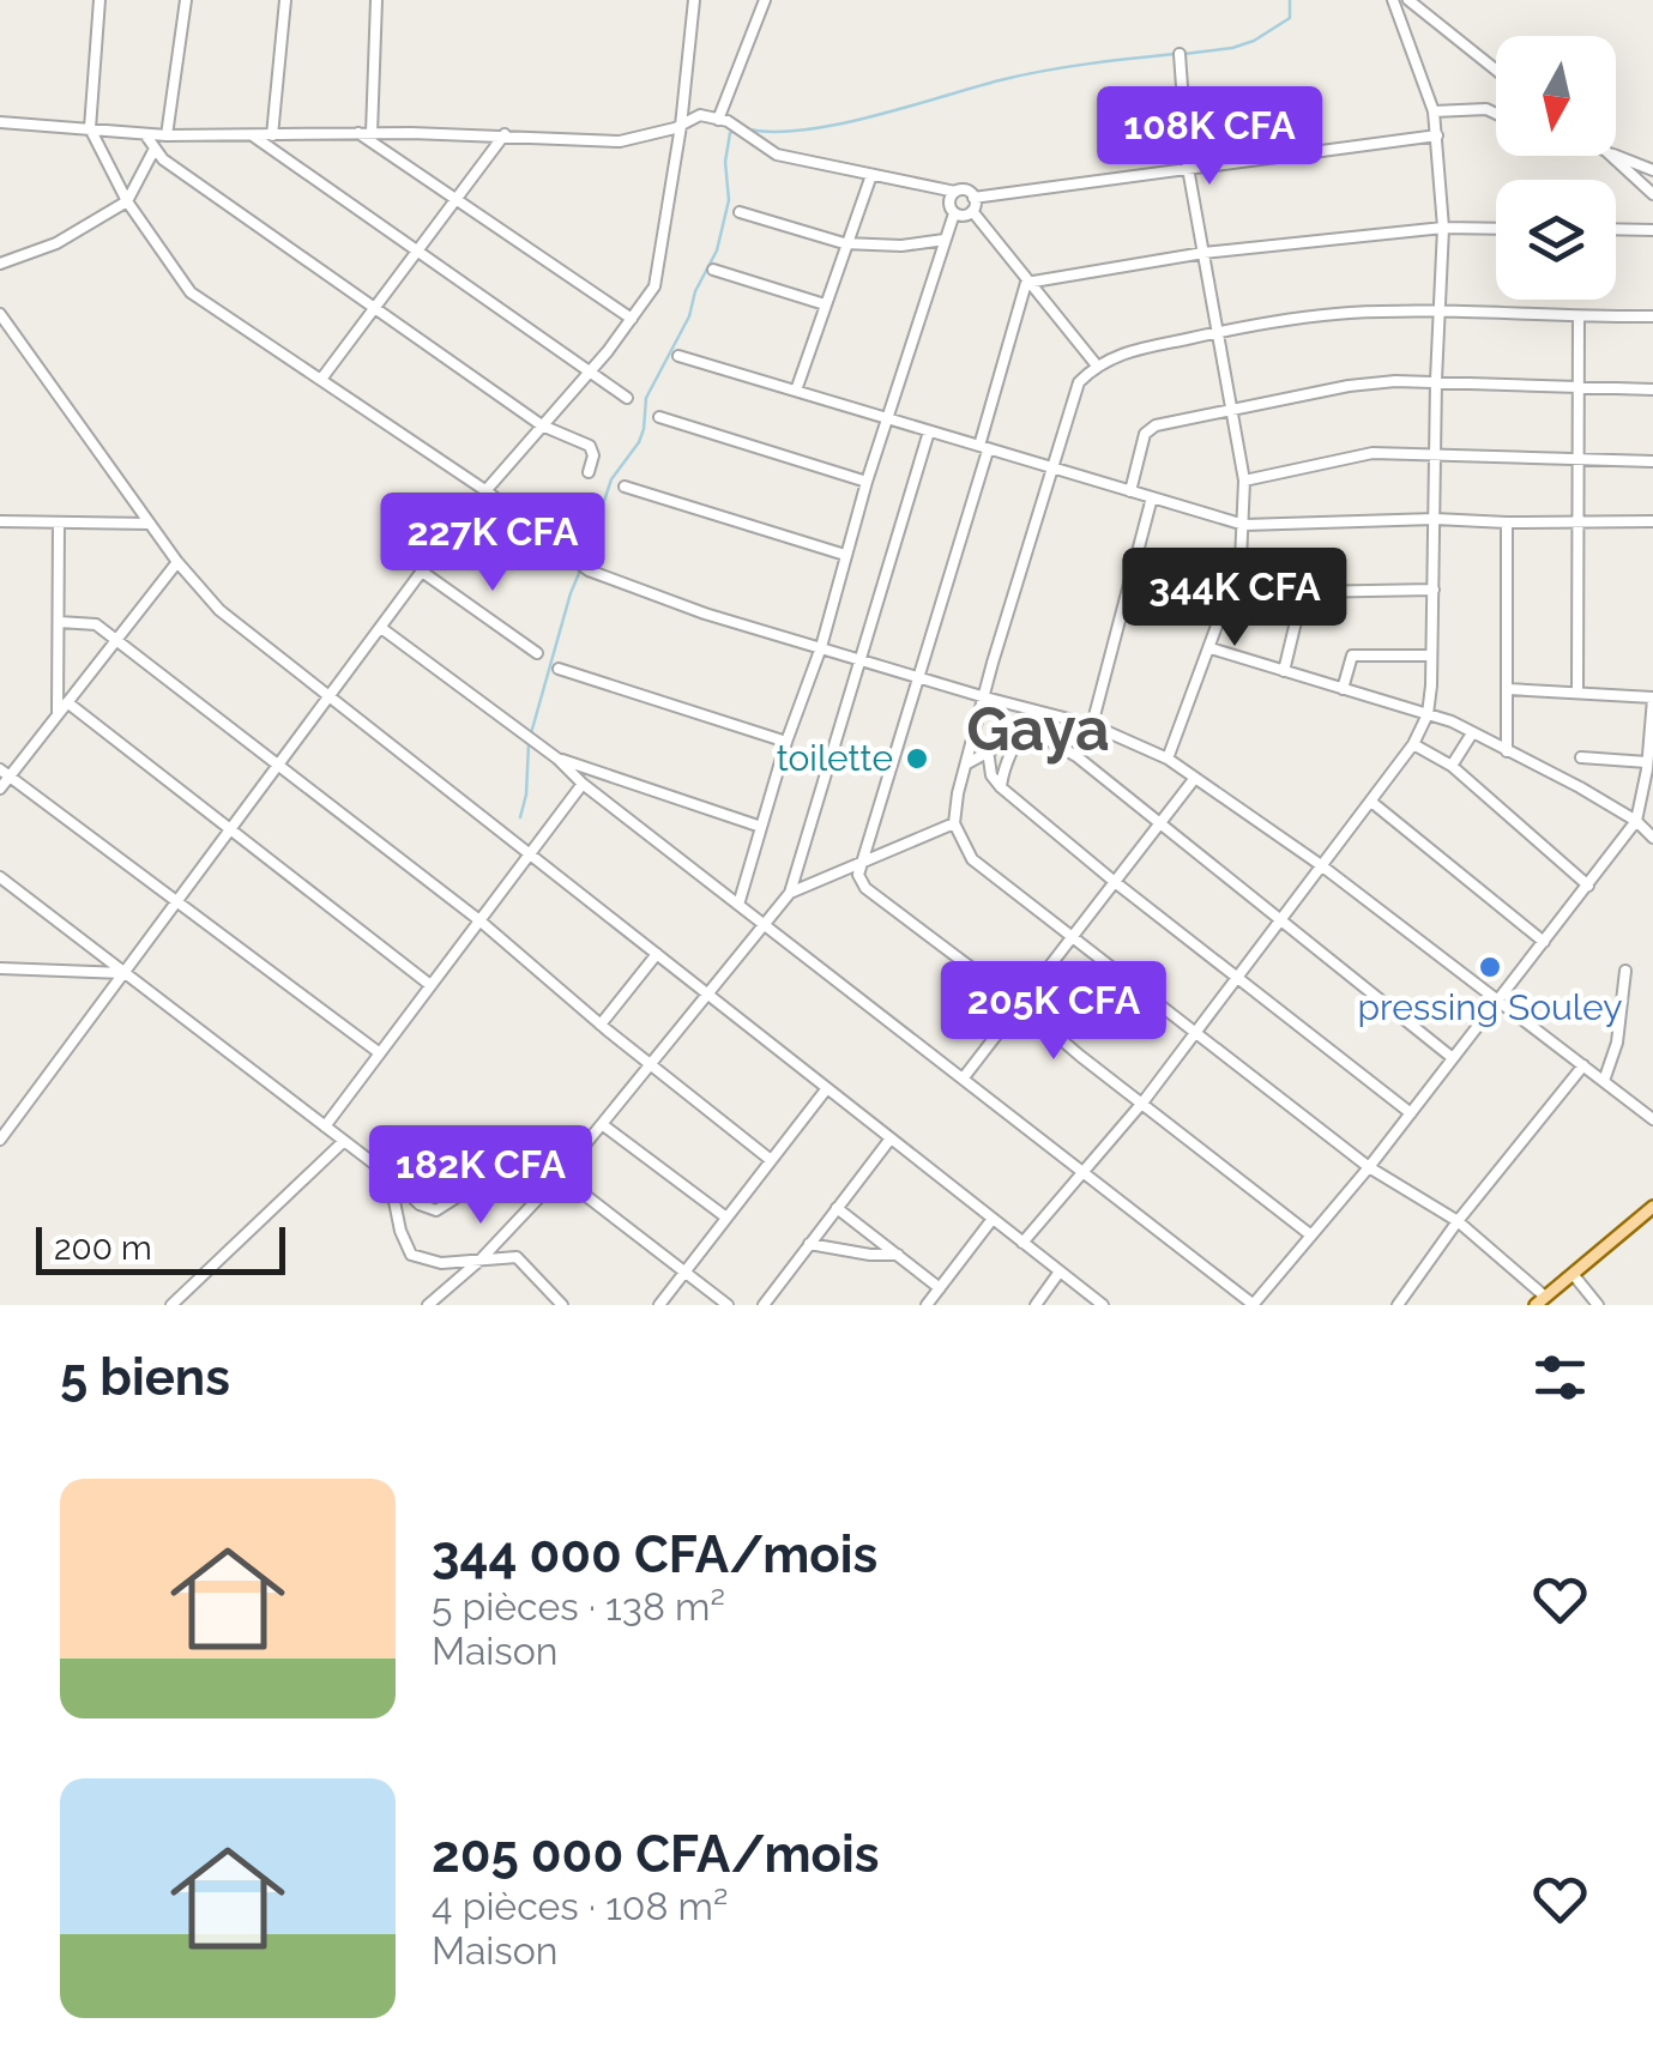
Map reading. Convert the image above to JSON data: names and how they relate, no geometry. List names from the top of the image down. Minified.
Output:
{"districts":["Gaya"],"places":["toilette","pressing Souley"],"scale_bar":"200 m","north":"bottom","page":{"price":["108K CFA","227K CFA","344K CFA","205K CFA","182K CFA"],"scale":"200 m","heading":"5 biens","list":[{"name":"344 000 CFA/mois","note":"5 pièces · 138 m² · Maison"},{"name":"205 000 CFA/mois","note":"4 pièces · 108 m² · Maison"}]}}
